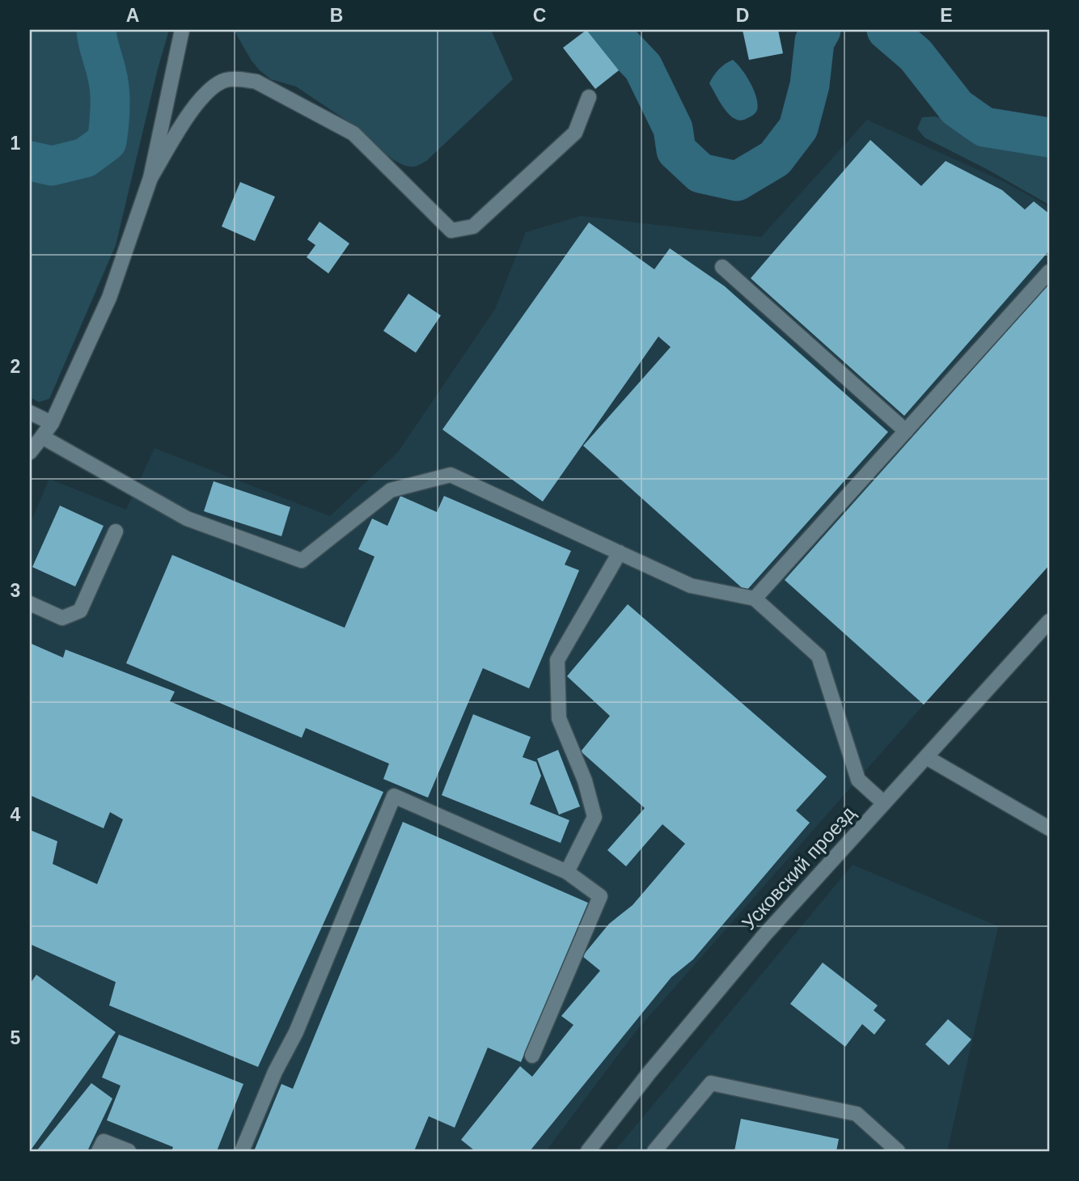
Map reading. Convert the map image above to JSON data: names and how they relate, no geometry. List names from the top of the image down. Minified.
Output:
{"streets":{"street":["Усковский проезд"]},"grid":{"columns":["A","B","C","D","E"],"rows":["1","2","3","4","5"]}}
